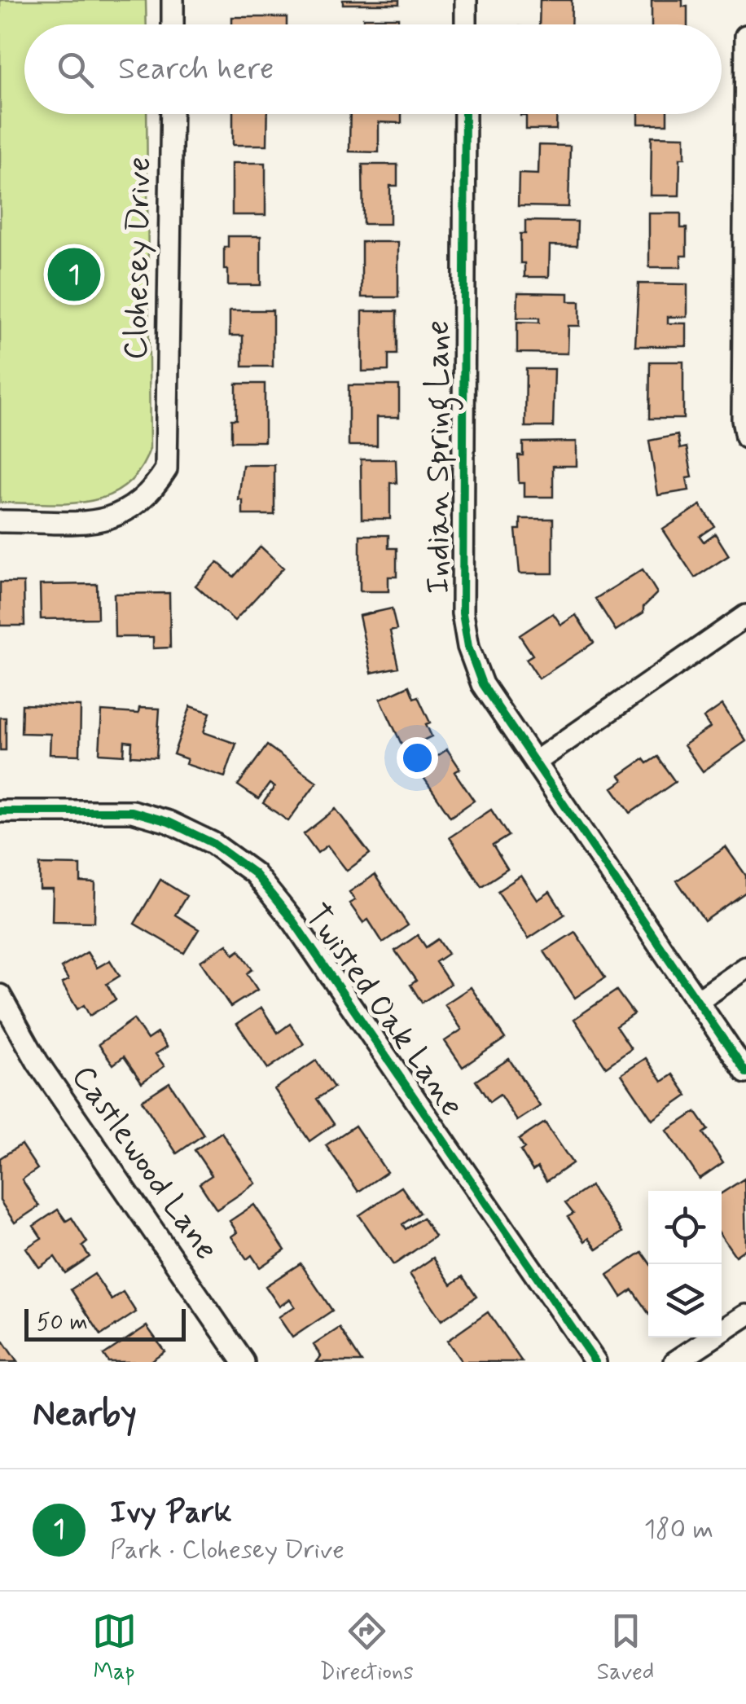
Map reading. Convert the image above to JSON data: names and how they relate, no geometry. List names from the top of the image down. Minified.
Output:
{"streets":{"street":["Clohesey Drive","Indian Spring Lane","Twisted Oak Lane","Castlewood Lane"]},"scale_bar":"50 m","page":{"search":"Search here","pins":"1","scale":"50 m","heading":"Nearby","list":[{"mark":"1","name":"Ivy Park","note":"Park · Clohesey Drive","value":"180 m"}],"nav":["Map","Directions","Saved"]}}
